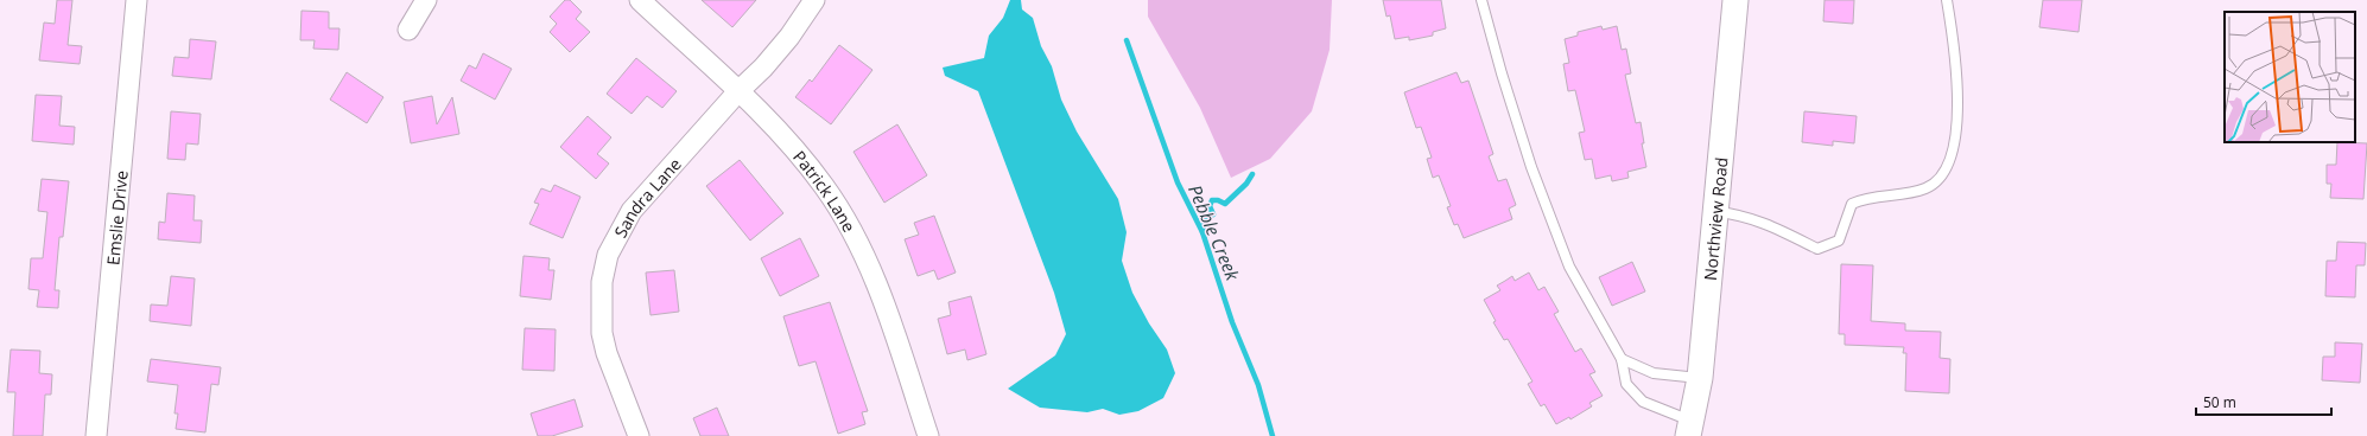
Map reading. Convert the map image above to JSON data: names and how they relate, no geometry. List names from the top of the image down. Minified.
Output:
{"streets":{"street":["Patrick Lane","Sandra Lane","Emslie Drive","Northview Road"]},"crossings":[["Patrick Lane","Sandra Lane"]],"water":["Pebble Creek"],"scale_bar":"50 m"}
